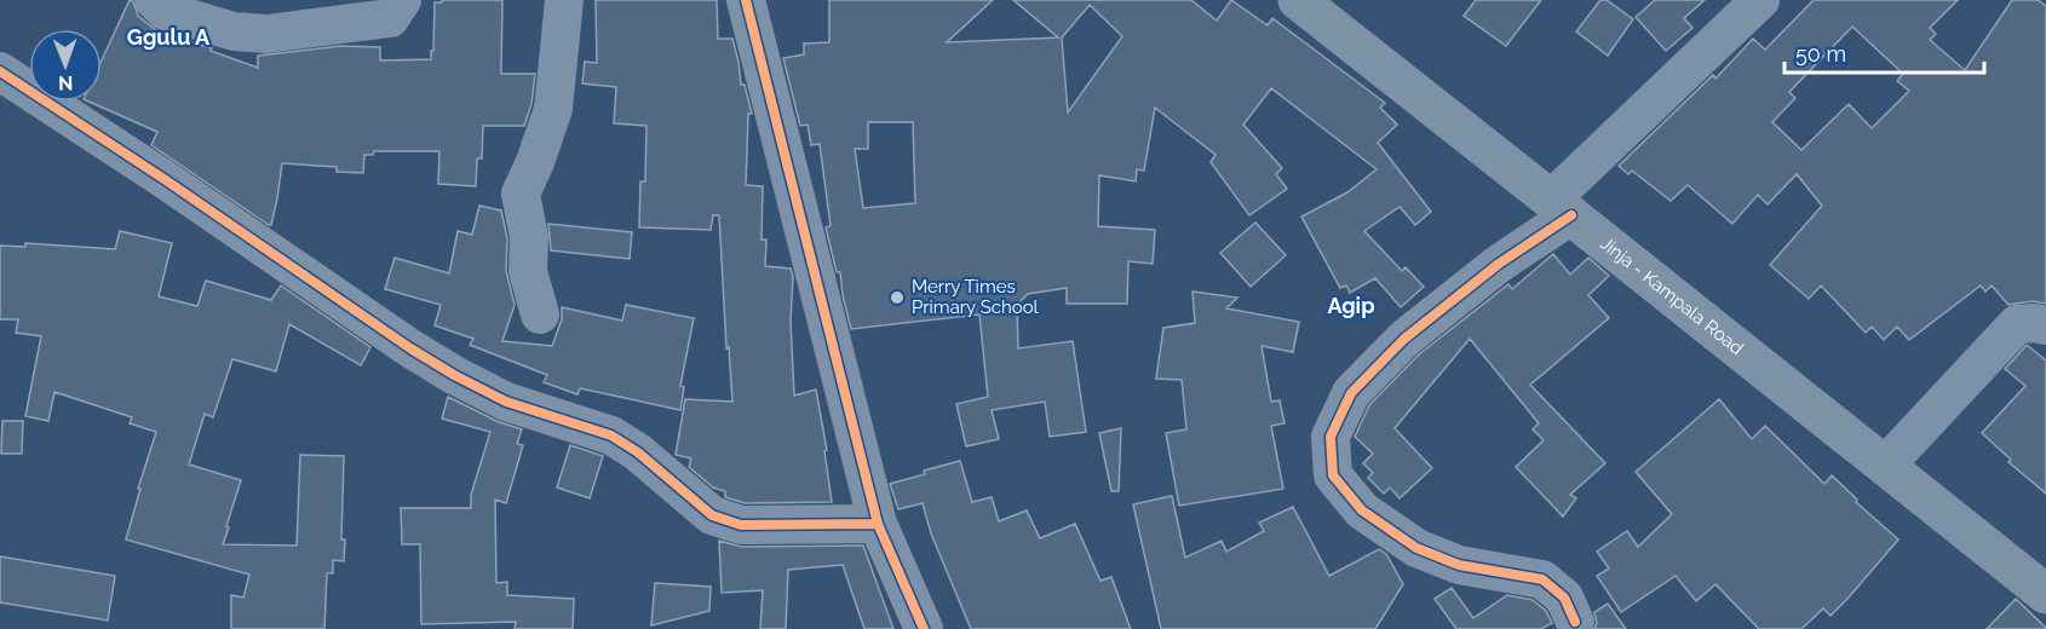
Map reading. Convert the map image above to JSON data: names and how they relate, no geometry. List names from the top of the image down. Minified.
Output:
{"streets":{"highway":["Jinja - Kampala Road"]},"districts":["Ggulu A","Agip"],"places":["Merry Times Primary School"],"scale_bar":"50 m","north":"bottom"}
